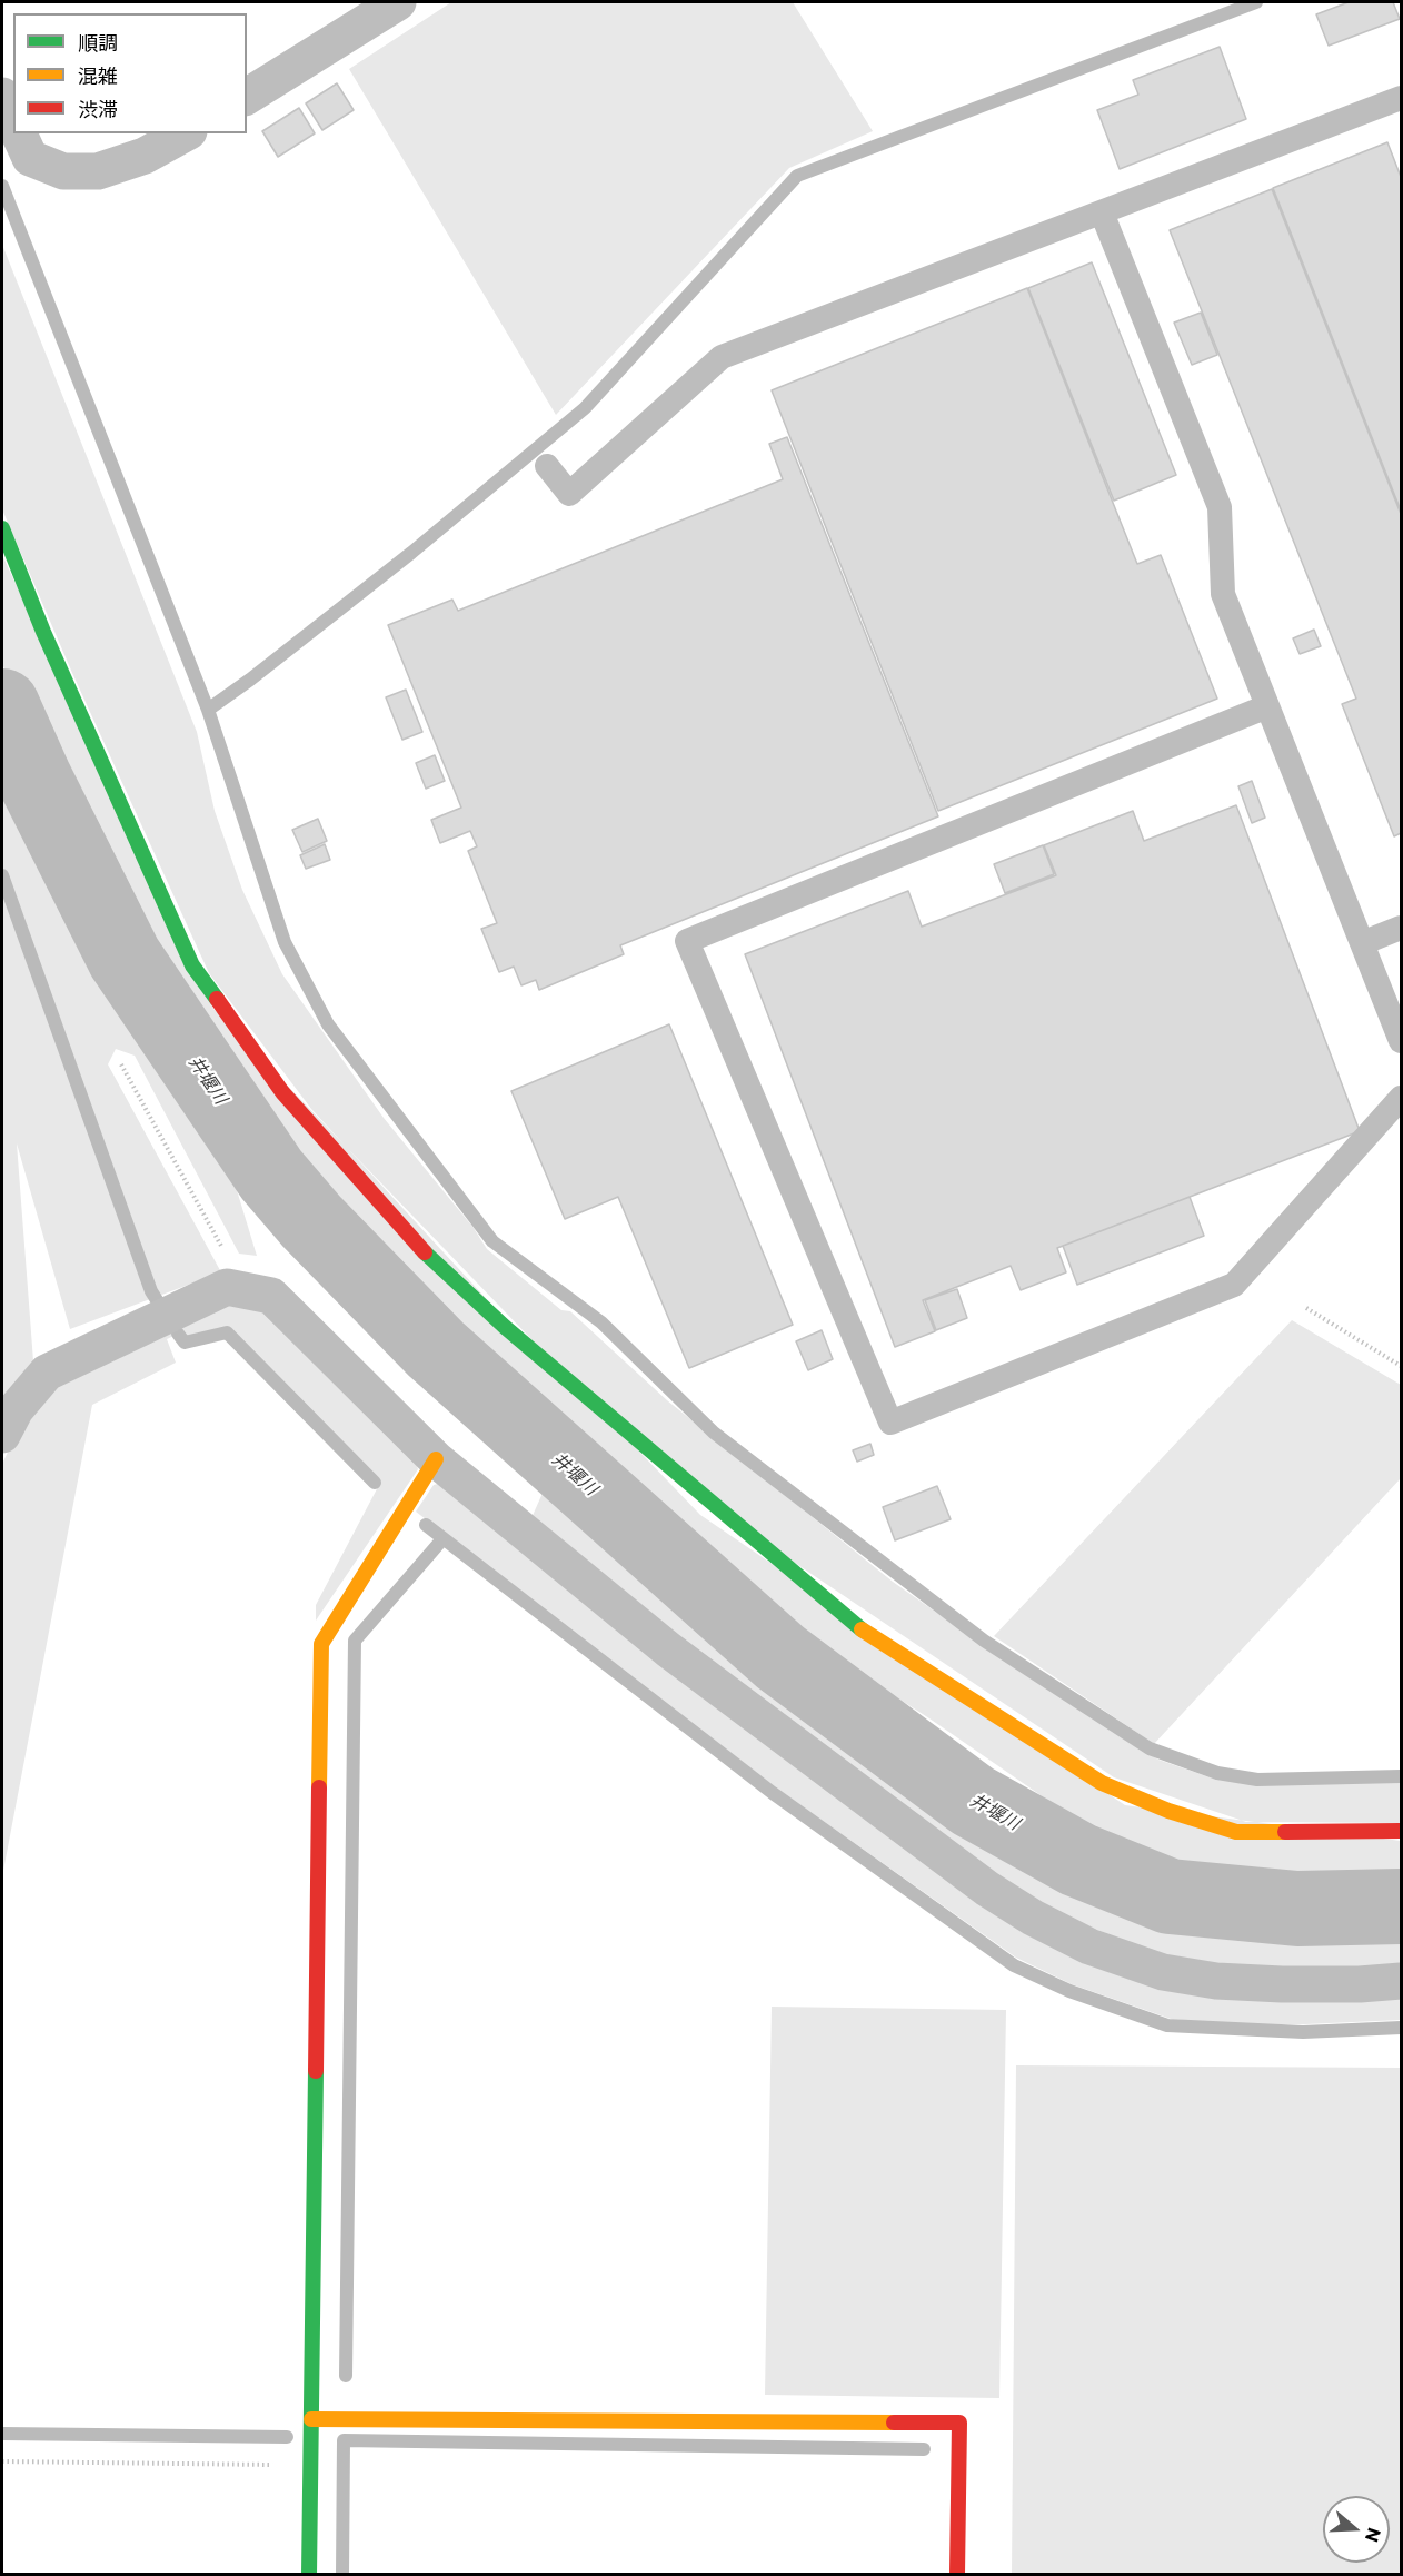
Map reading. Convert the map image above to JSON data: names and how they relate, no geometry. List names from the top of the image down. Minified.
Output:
{"water":["井堰川"],"legend":["順調","混雑","渋滞"],"north":"right"}
